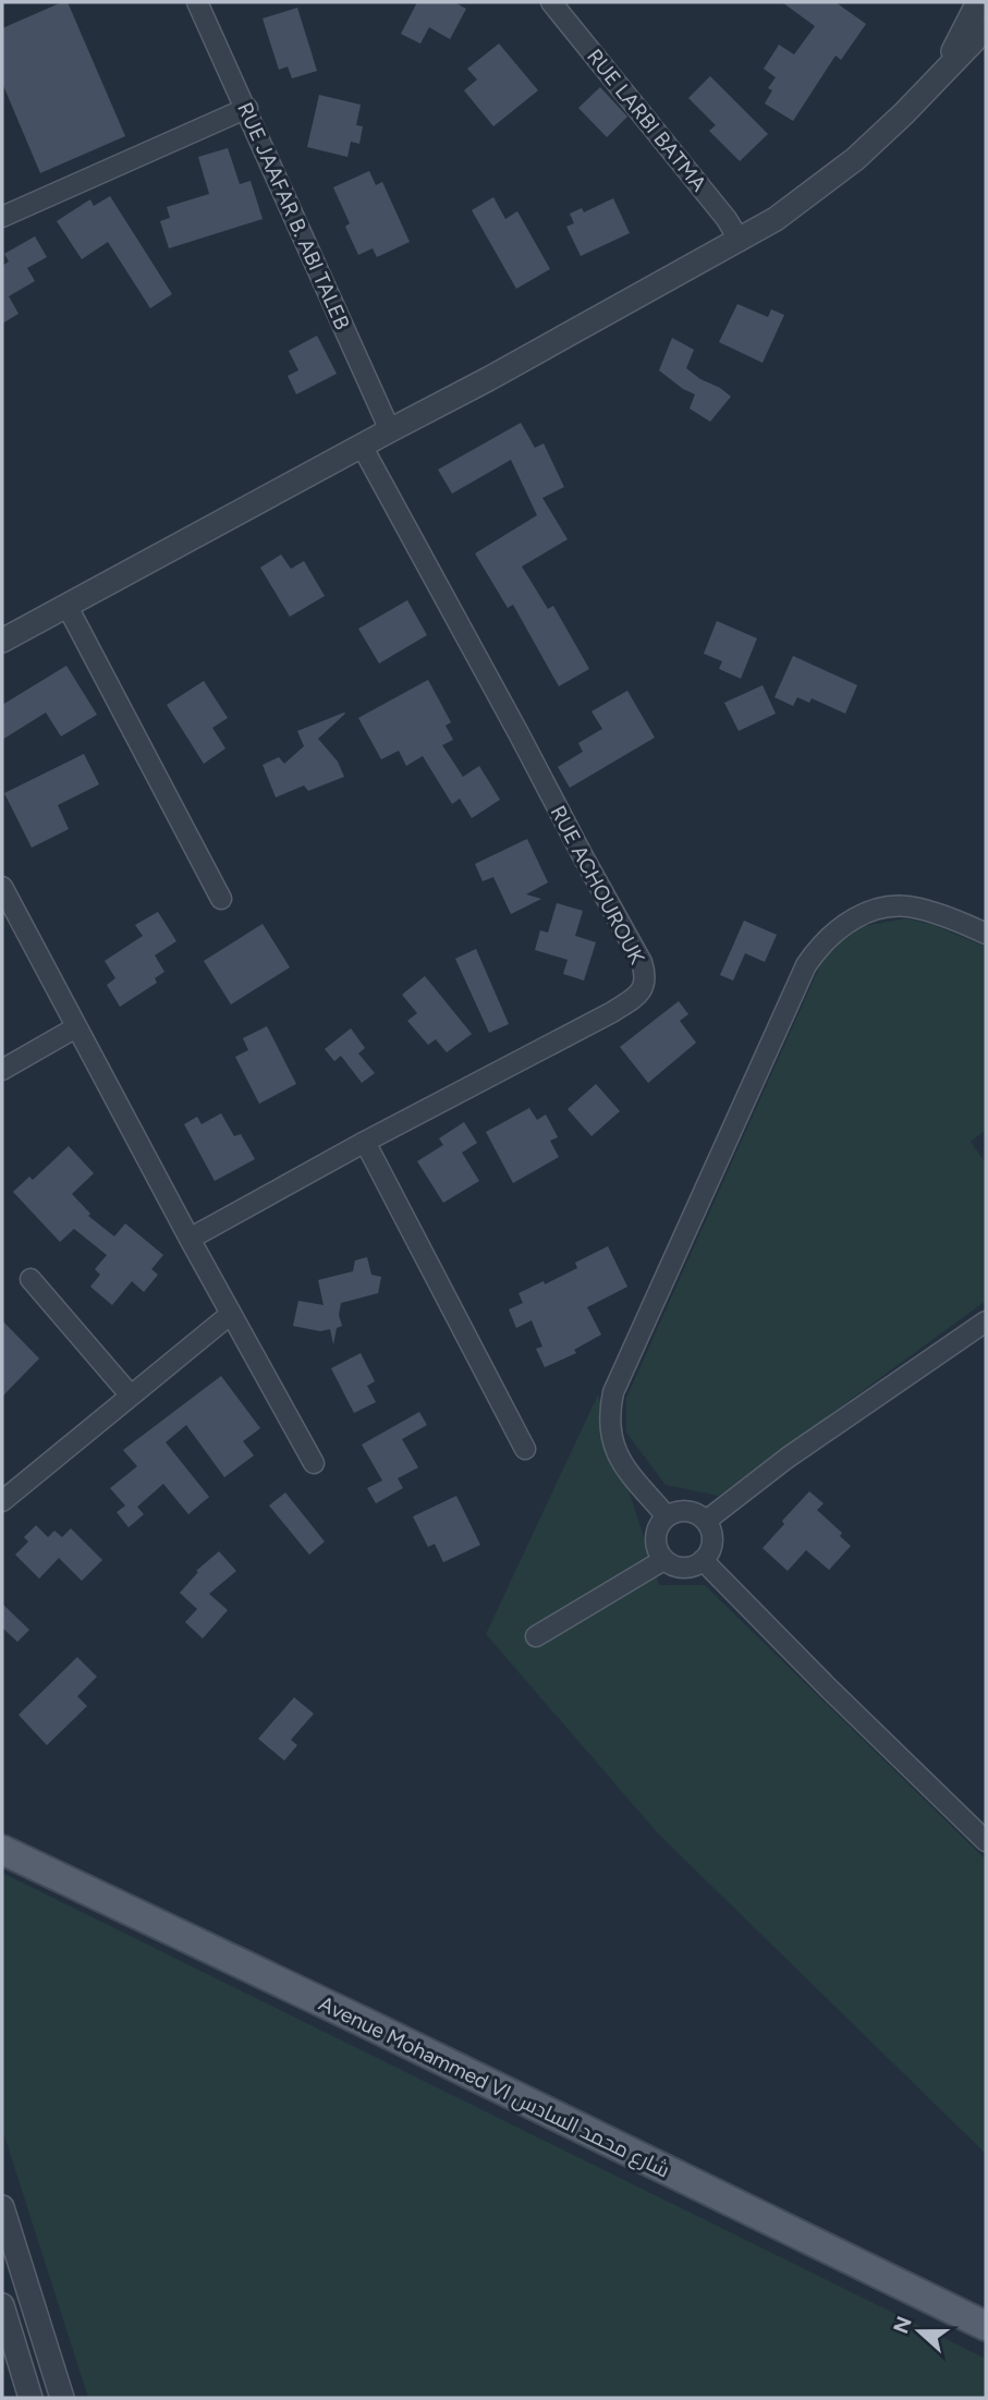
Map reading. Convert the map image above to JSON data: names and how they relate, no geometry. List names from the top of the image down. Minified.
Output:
{"streets":{"main road":["Avenue Mohammed VI شارع محمد السادس"],"street":["RUE LARBI BATMA","RUE JAAFAR B. ABI TALEB","RUE ACHOUROUK"]},"north":"left"}
